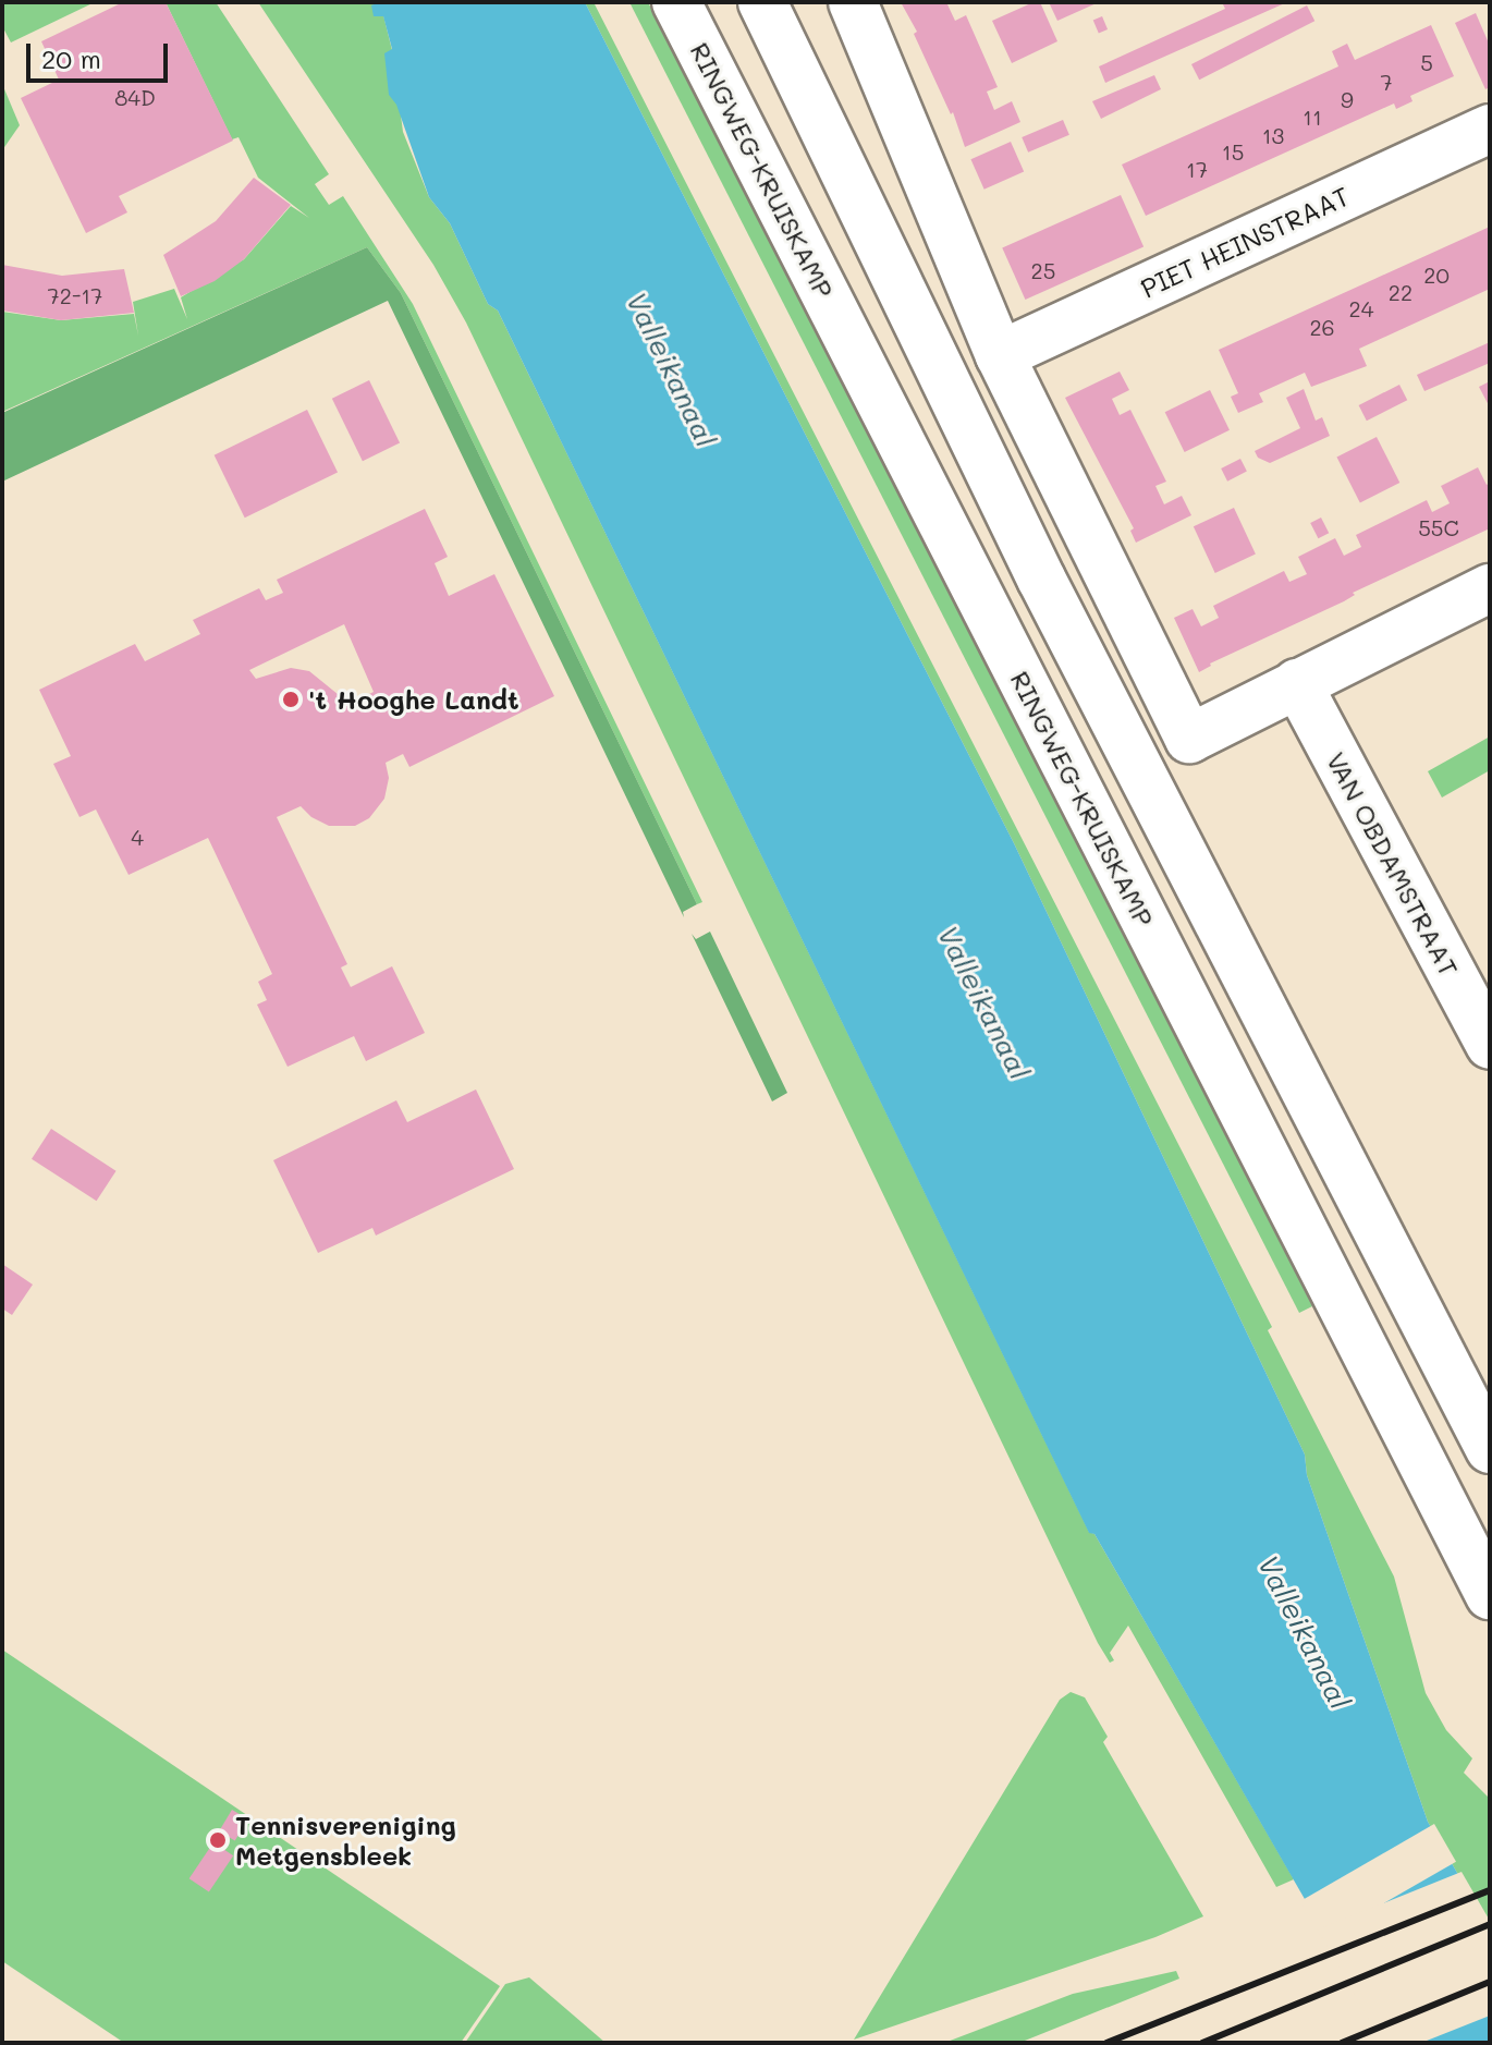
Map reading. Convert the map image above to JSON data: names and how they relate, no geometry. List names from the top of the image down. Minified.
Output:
{"streets":{"main road":["RINGWEG-KRUISKAMP","PIET HEINSTRAAT","VAN OBDAMSTRAAT"]},"water":["Valleikanaal"],"places":["'t Hooghe Landt","Tennisvereniging Metgensbleek"],"house_numbers":["5","7","84D","9","11","13","15","17","25","20","22","72-17","24","26","55C","4"],"scale_bar":"20 m"}
